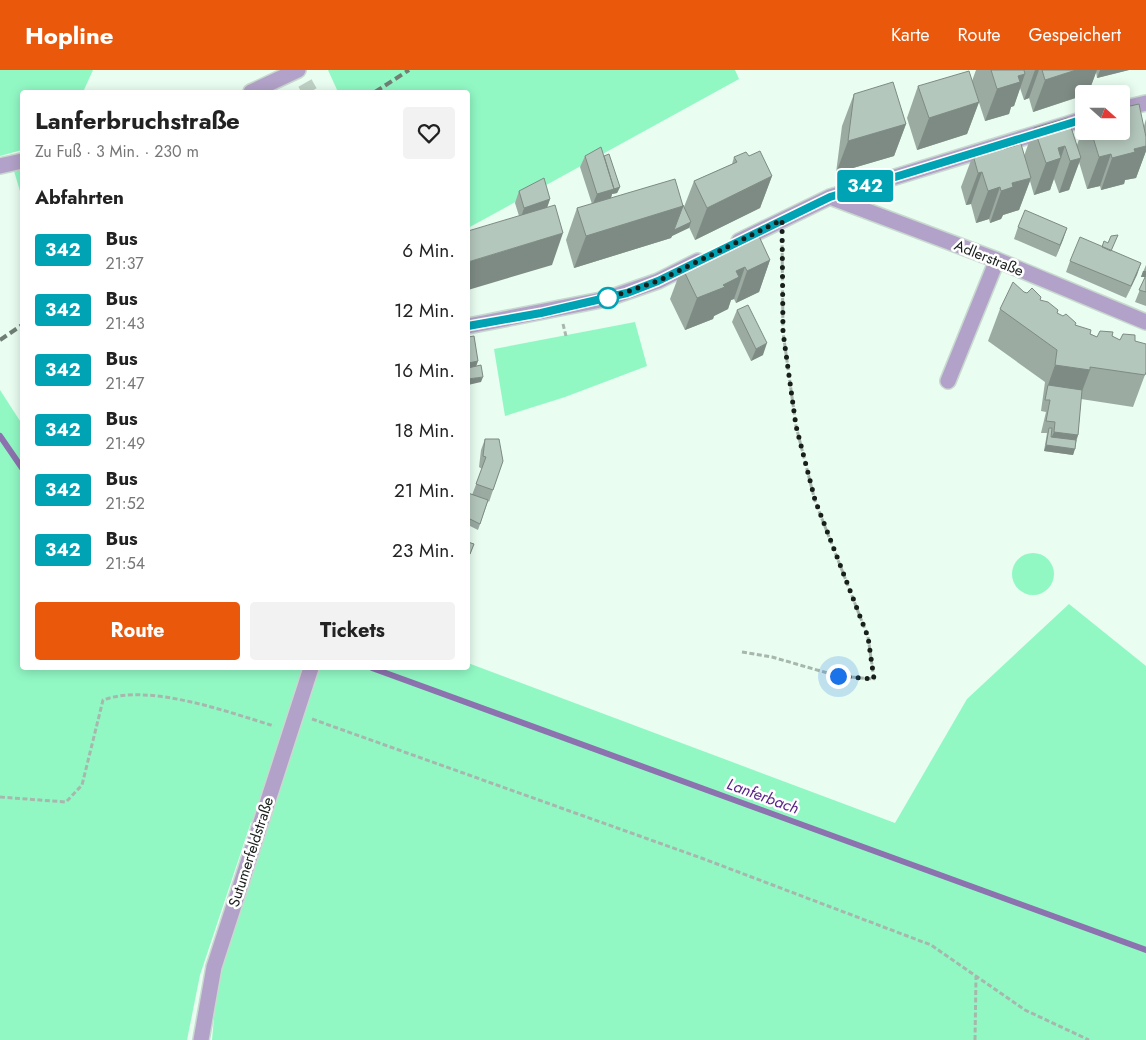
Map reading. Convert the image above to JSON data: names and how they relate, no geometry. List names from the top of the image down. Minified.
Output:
{"streets":{"street":["Adlerstraße","Sutumerfeldstraße"]},"water":["Lanferbach"],"lines":["bus line 342"],"north":"right","page":{"header":"Hopline","nav":["Karte","Route","Gespeichert"],"on_map":"342","heading":[["Lanferbruchstraße","Zu Fuß · 3 Min. · 230 m"],"Abfahrten"],"list":[{"mark":"342","name":"Bus","note":"21:37","value":"6 Min."},{"mark":"342","name":"Bus","note":"21:43","value":"12 Min."},{"mark":"342","name":"Bus","note":"21:47","value":"16 Min."},{"mark":"342","name":"Bus","note":"21:49","value":"18 Min."},{"mark":"342","name":"Bus","note":"21:52","value":"21 Min."},{"mark":"342","name":"Bus","note":"21:54","value":"23 Min."}],"buttons":["Route","Tickets"]}}
